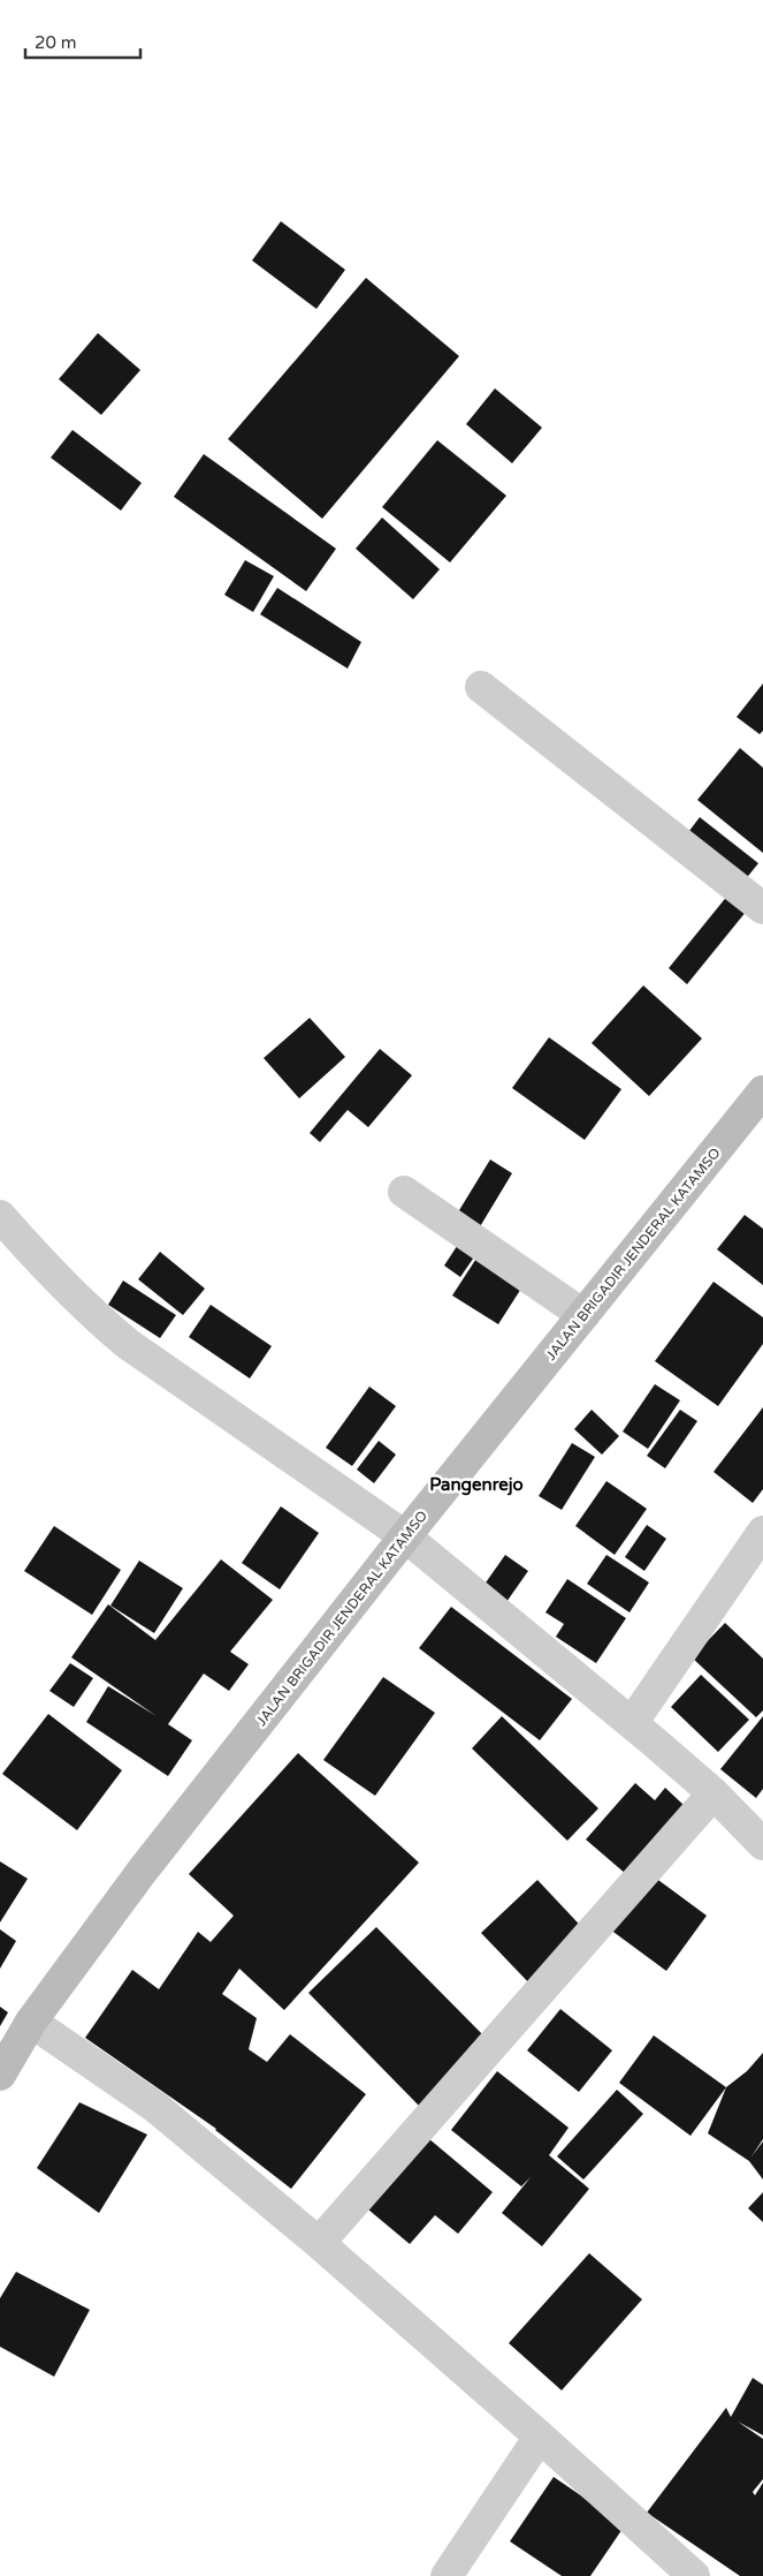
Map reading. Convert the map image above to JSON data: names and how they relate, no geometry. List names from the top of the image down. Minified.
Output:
{"streets":{"main road":["JALAN BRIGADIR JENDERAL KATAMSO"]},"districts":["Pangenrejo"],"scale_bar":"20 m"}
